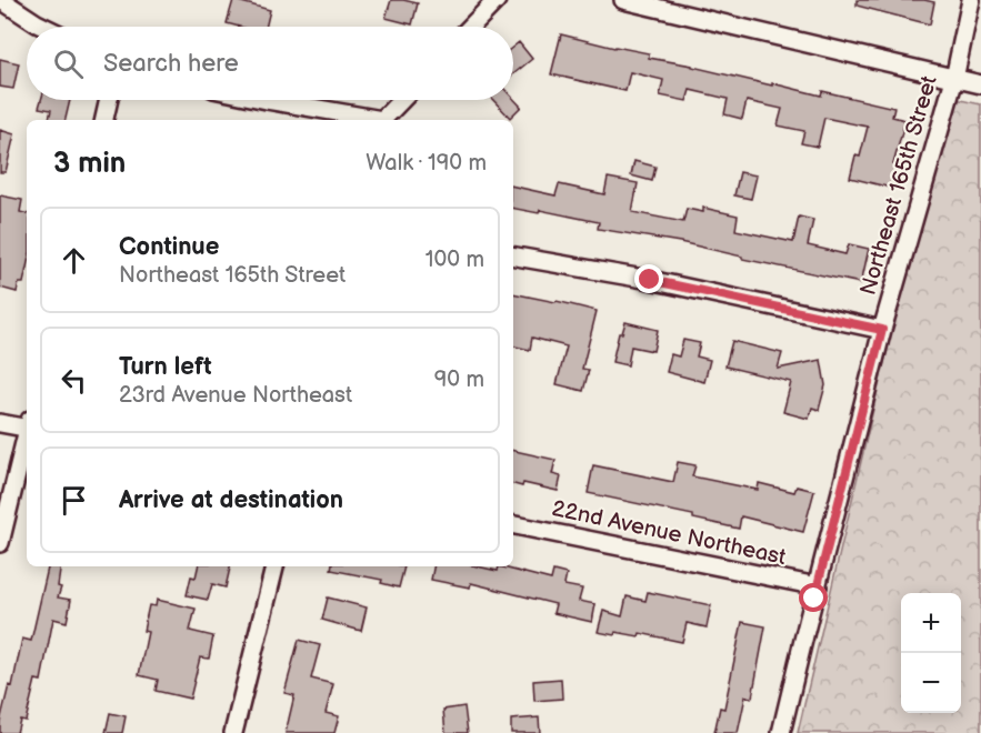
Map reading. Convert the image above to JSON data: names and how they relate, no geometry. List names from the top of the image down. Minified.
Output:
{"streets":{"street":["Northeast 165th Street","22nd Avenue Northeast"]},"crossings":[["Northeast 165th Street","22nd Avenue Northeast"]],"page":{"search":"Search here","heading":["3 min","Walk · 190 m"],"list":[["Continue","Northeast 165th Street","100 m"],["Turn left","23rd Avenue Northeast","90 m"],"Arrive at destination"],"map_buttons":["+","−"]}}
